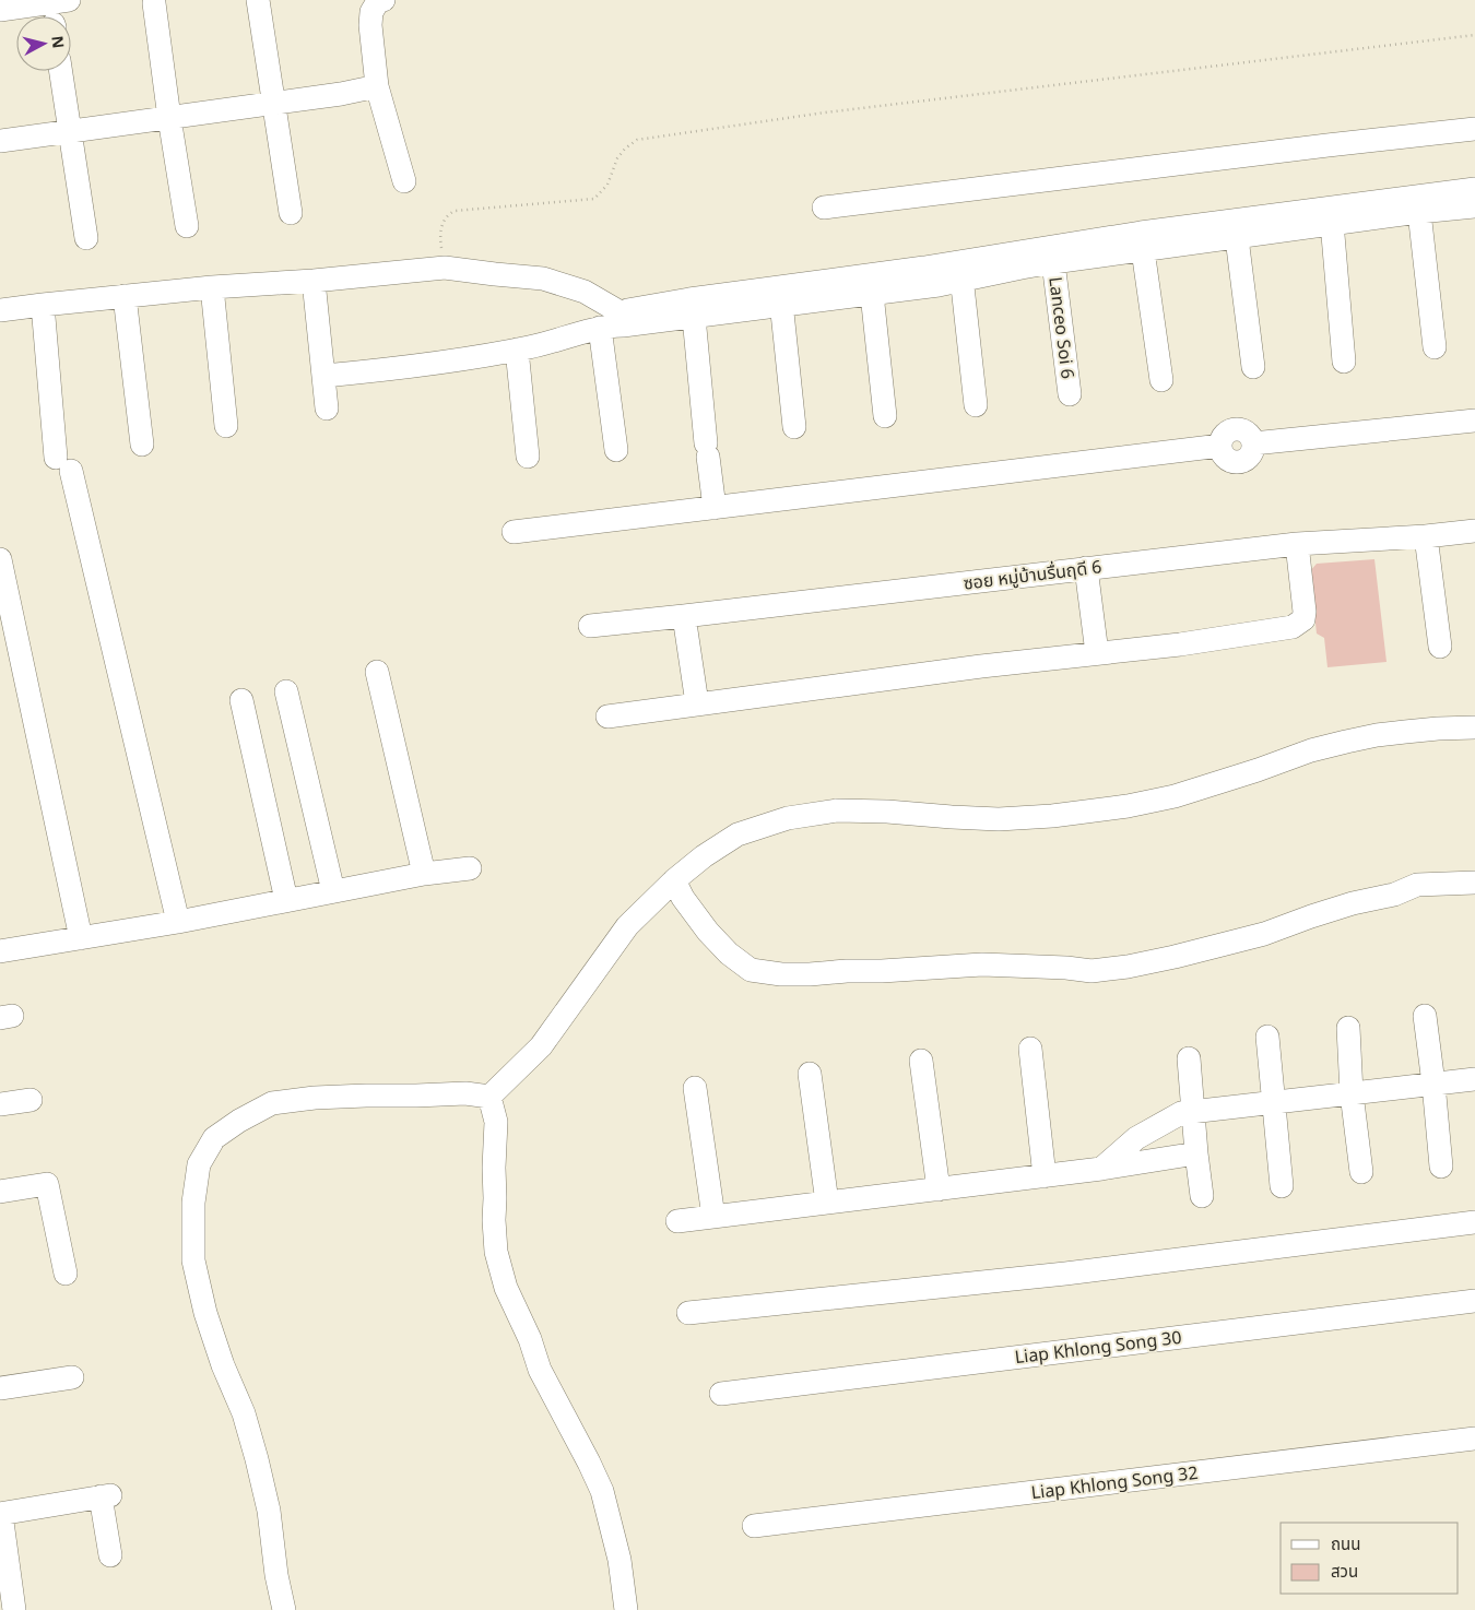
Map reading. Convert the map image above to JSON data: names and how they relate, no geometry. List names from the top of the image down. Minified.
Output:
{"streets":{"street":["Lanceo Soi 6","ซอย หมู่บ้านรื่นฤดี 6","Liap Khlong Song 30","Liap Khlong Song 32"]},"legend":["ถนน","สวน"],"north":"right"}
